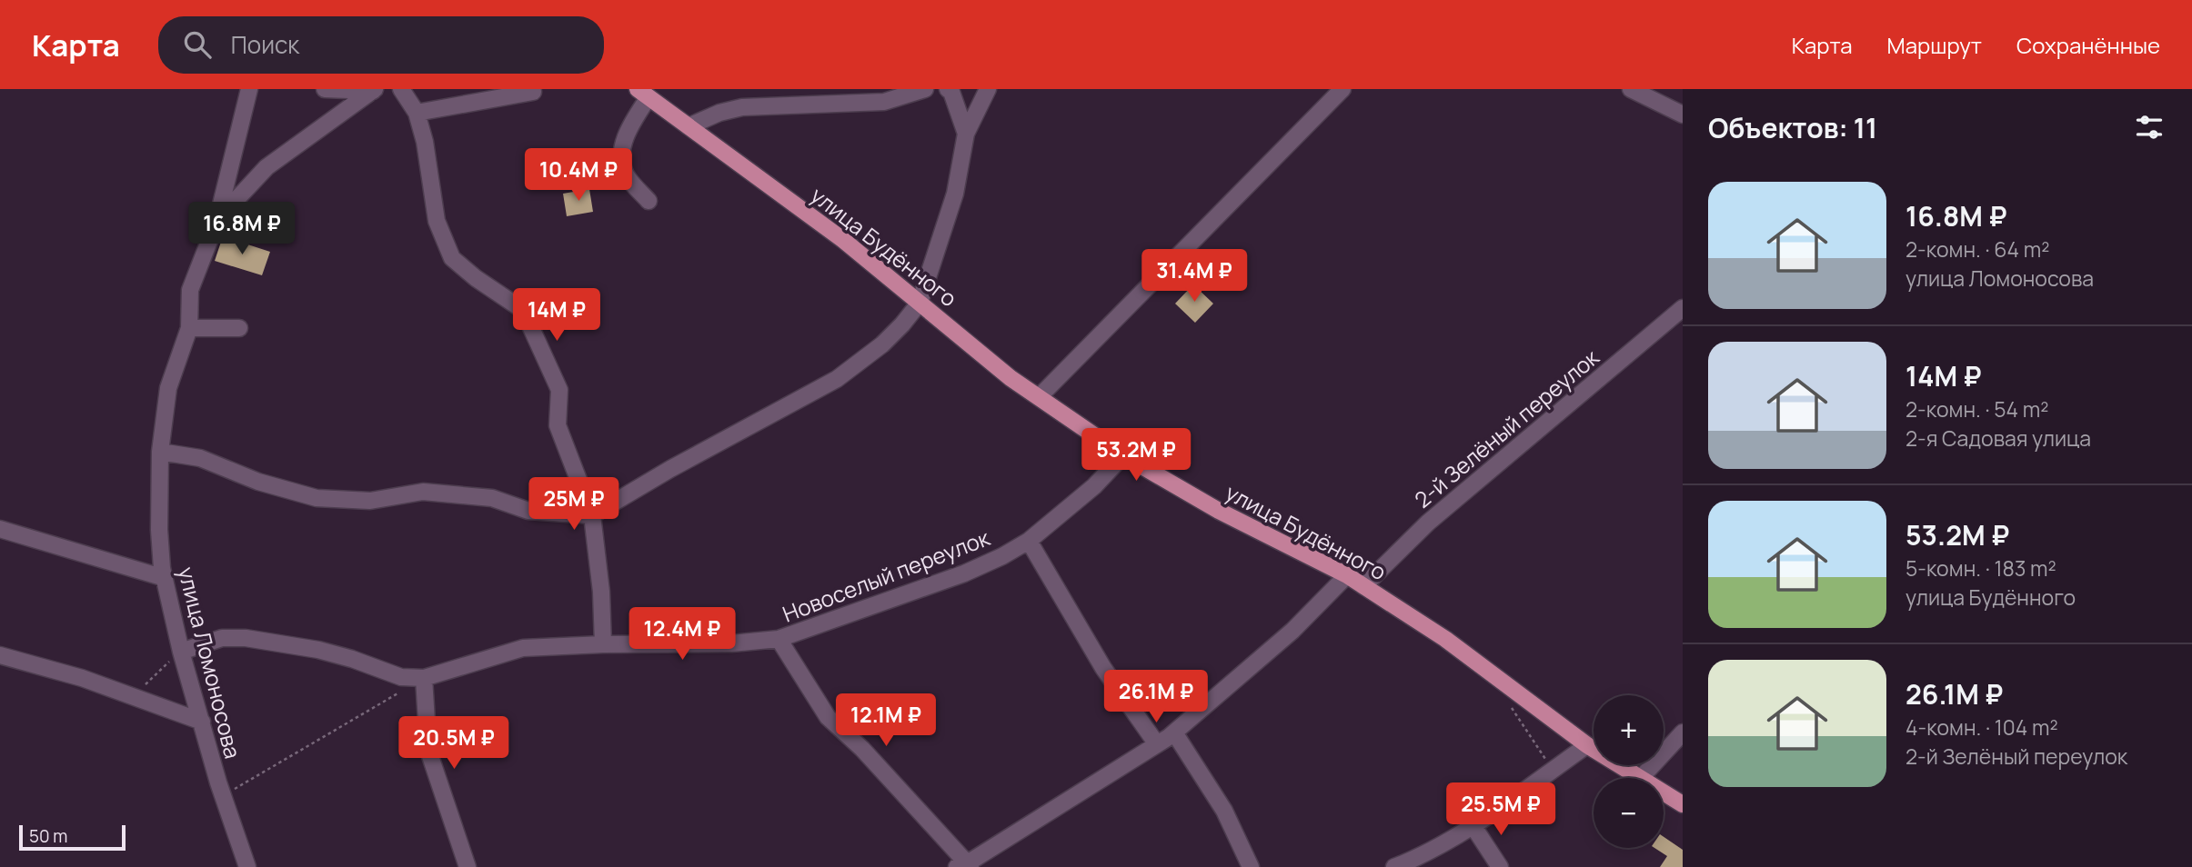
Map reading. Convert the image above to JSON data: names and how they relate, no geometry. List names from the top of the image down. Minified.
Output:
{"streets":{"main road":["улица Будённого"],"street":["2-й Зелёный переулок","Новоселый переулок","улица Ломоносова"]},"crossings":[["улица Будённого","2-й Зелёный переулок"],["улица Будённого","Новоселый переулок"],["Новоселый переулок","улица Ломоносова"]],"scale_bar":"50 m","page":{"header":"Карта","search":"Поиск","nav":["Карта","Маршрут","Сохранённые"],"heading":"Объектов: 11","price":["10.4M ₽","16.8M ₽","31.4M ₽","14M ₽","53.2M ₽","25M ₽","12.4M ₽","26.1M ₽","12.1M ₽","20.5M ₽","25.5M ₽"],"list":[{"name":"16.8M ₽","note":"2-комн. · 64 m² · улица Ломоносова"},{"name":"14M ₽","note":"2-комн. · 54 m² · 2-я Садовая улица"},{"name":"53.2M ₽","note":"5-комн. · 183 m² · улица Будённого"},{"name":"26.1M ₽","note":"4-комн. · 104 m² · 2-й Зелёный переулок"}],"map_buttons":["+","−"],"scale":"50 m"}}
